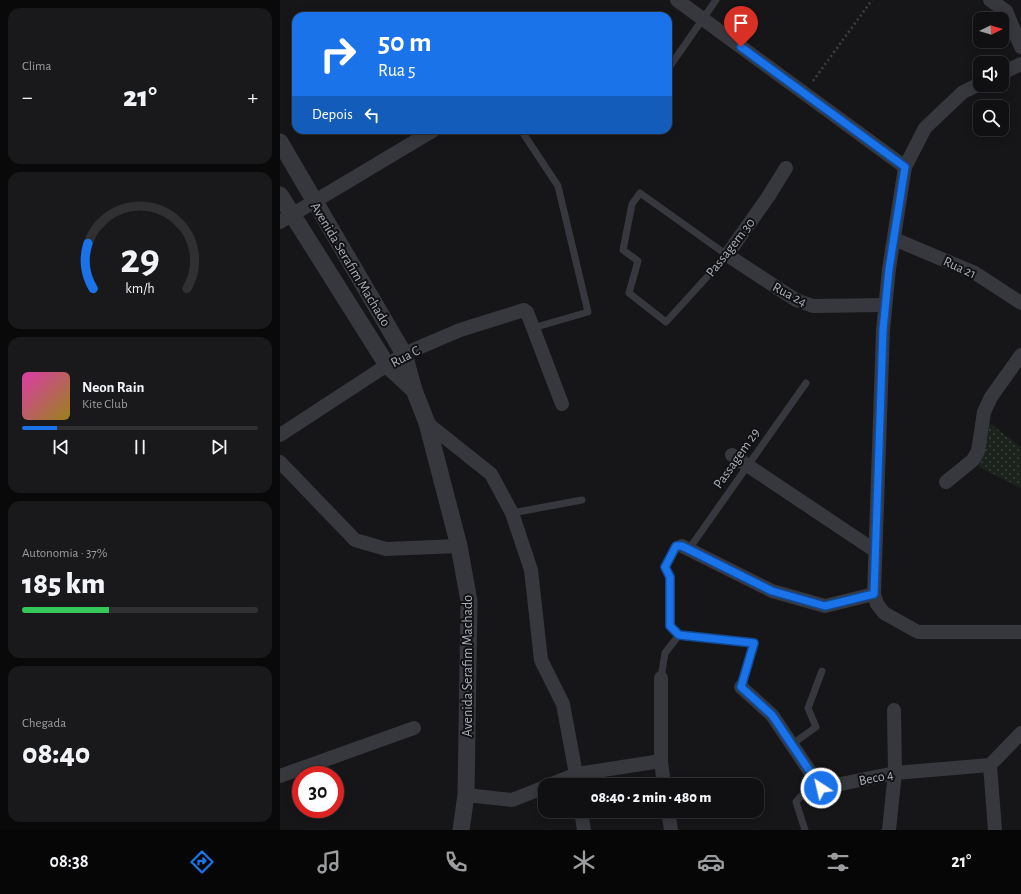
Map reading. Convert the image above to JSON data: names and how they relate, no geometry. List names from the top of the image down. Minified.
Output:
{"streets":{"street":["Passagem 30","Avenida Serafim Machado","Rua 21","Rua 24","Rua C","Beco 4"],"lane":["Passagem 29"]},"crossings":[["Passagem 30","Rua 24"],["Avenida Serafim Machado","Rua C"]],"north":"right","page":{"tile":["Clima",["Autonomia · 37%","185 km"],["Chegada","08:40"]],"turn":["50 m","Rua 5"],"heat":["−","21°","+"],"then":"Depois","song":["Neon Rain","Kite Club"],"limit":"30","trip":"08:40 · 2 min · 480 m","tabs":["08:38","21°"],"gauge":["29","km/h"]}}
